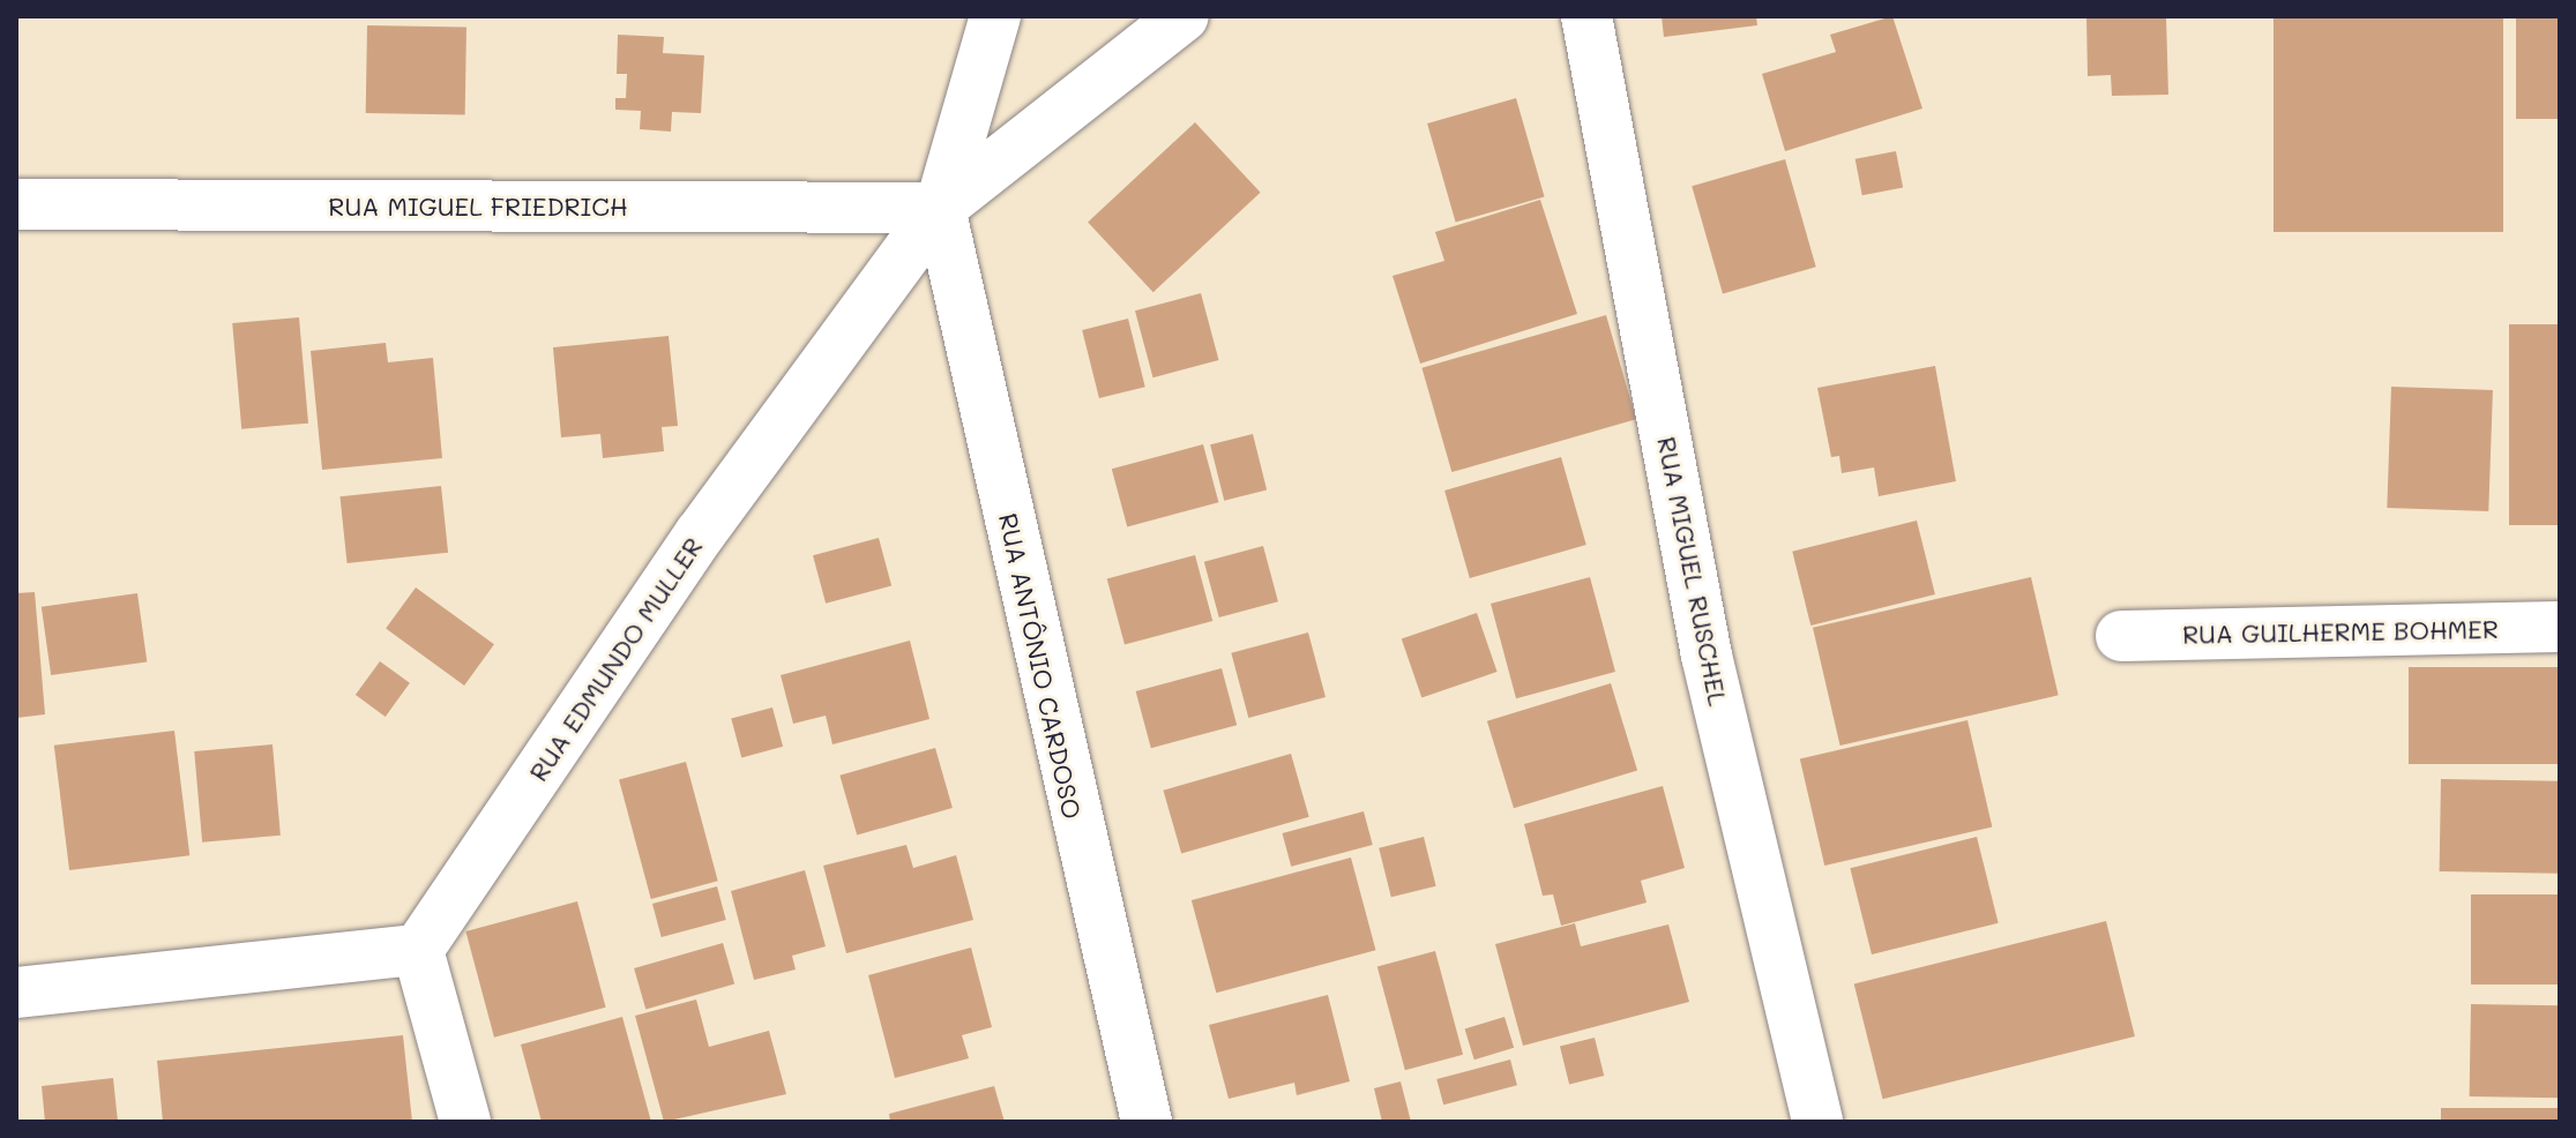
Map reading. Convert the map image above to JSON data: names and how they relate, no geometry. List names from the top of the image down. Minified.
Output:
{"streets":{"street":["RUA MIGUEL FRIEDRICH","RUA MIGUEL RUSCHEL","RUA GUILHERME BOHMER","RUA EDMUNDO MULLER","RUA ANTÔNIO CARDOSO"]},"crossings":[["RUA MIGUEL FRIEDRICH","RUA EDMUNDO MULLER"],["RUA MIGUEL FRIEDRICH","RUA ANTÔNIO CARDOSO"],["RUA EDMUNDO MULLER","RUA ANTÔNIO CARDOSO"]]}
